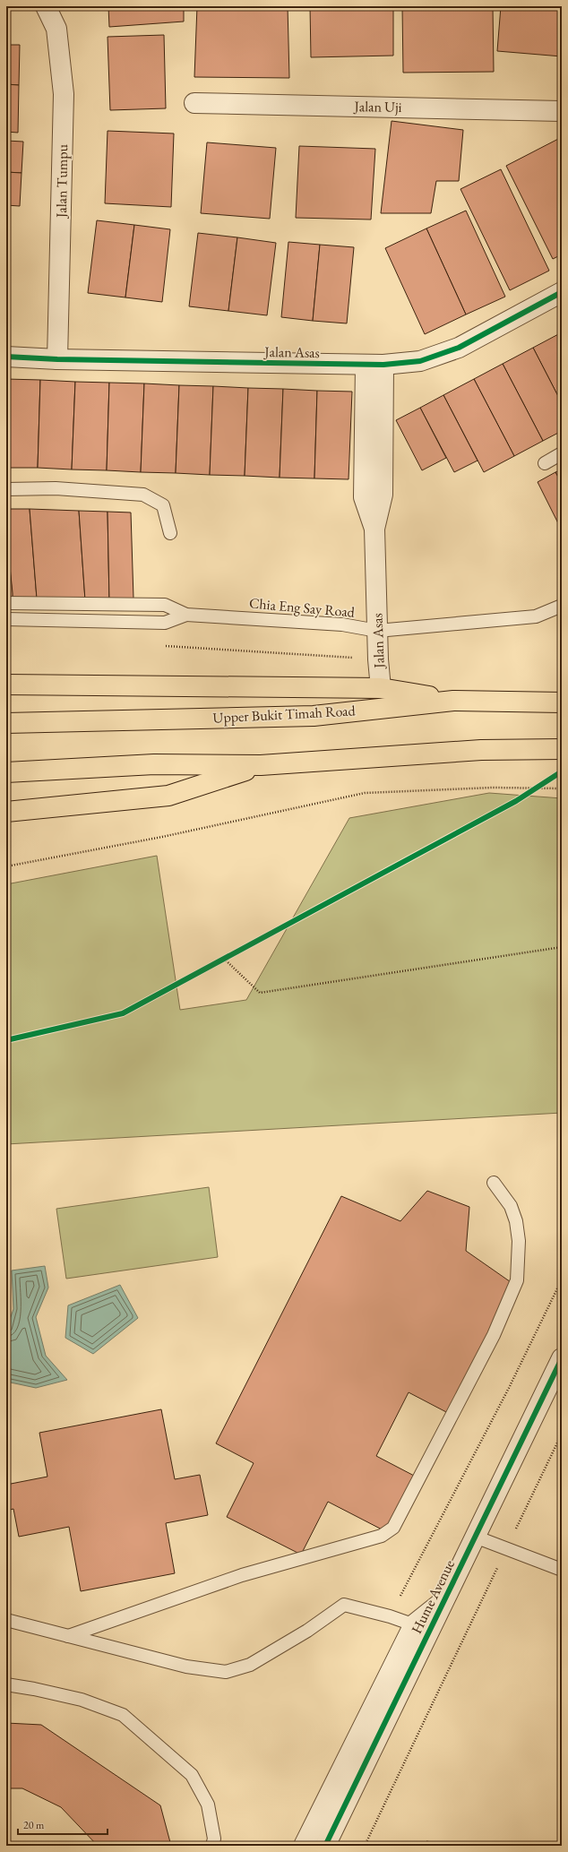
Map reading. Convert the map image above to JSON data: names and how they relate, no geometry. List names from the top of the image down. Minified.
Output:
{"streets":{"highway":["Upper Bukit Timah Road"],"street":["Jalan Uji","Jalan Tumpu","Jalan Asas","Hume Avenue"],"lane":["Chia Eng Say Road"]},"crossings":[["Jalan Tumpu","Jalan Asas"],["Jalan Asas","Chia Eng Say Road"]],"scale_bar":"20 m"}
